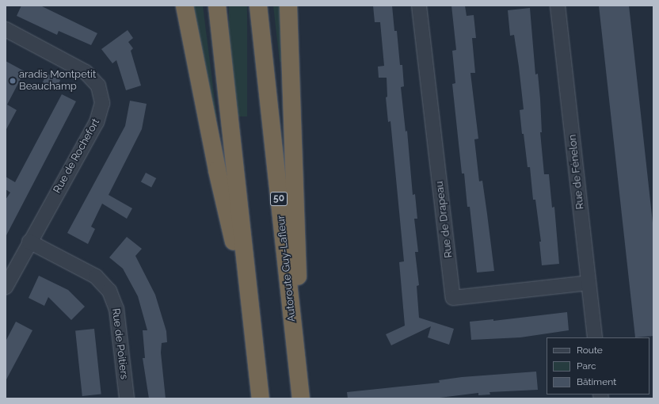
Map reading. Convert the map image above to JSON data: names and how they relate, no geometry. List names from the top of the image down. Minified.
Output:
{"streets":{"highway":["50","Autoroute Guy-Lafleur"],"street":["Rue de Rochefort","Rue de Fénelon","Rue de Drapeau","Rue de Poitiers"]},"crossings":[["Rue de Rochefort","Rue de Poitiers"],["Rue de Fénelon","Rue de Drapeau"]],"places":["aradis Montpetit Beauchamp"],"legend":["Route","Parc","Bâtiment"]}
